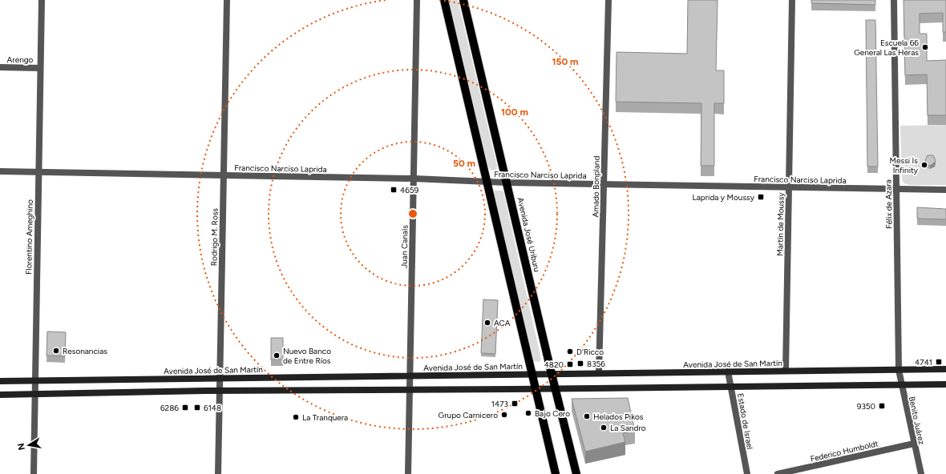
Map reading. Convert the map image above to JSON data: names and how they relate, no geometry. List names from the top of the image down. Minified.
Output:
{"streets":{"main road":["Avenida José Uriburu","Avenida José de San Martín"],"street":["Arengo","Francisco Narciso Laprida","Amado Bonpland","Félix de Azara","Martín de Moussy","Florentino Ameghino","Rodrigo M. Ross","Juan Canals","Benito Juárez","Estado de Israel","Federico Humboldt"]},"crossings":[["Arengo","Florentino Ameghino"],["Francisco Narciso Laprida","Amado Bonpland"],["Francisco Narciso Laprida","Félix de Azara"],["Francisco Narciso Laprida","Martín de Moussy"],["Francisco Narciso Laprida","Avenida José Uriburu"],["Francisco Narciso Laprida","Florentino Ameghino"],["Francisco Narciso Laprida","Rodrigo M. Ross"],["Francisco Narciso Laprida","Juan Canals"],["Amado Bonpland","Avenida José de San Martín"],["Félix de Azara","Avenida José de San Martín"],["Félix de Azara","Benito Juárez"],["Martín de Moussy","Avenida José de San Martín"],["Avenida José Uriburu","Avenida José de San Martín"],["Florentino Ameghino","Avenida José de San Martín"],["Rodrigo M. Ross","Avenida José de San Martín"],["Juan Canals","Avenida José de San Martín"],["Avenida José de San Martín","Benito Juárez"],["Avenida José de San Martín","Estado de Israel"],["Benito Juárez","Federico Humboldt"]],"places":{"other":["Escuela 66 General Las Heras","Messi Is Infinity","ACA","Resonancias","D'Ricco","Nuevo Banco de Entre Ríos","Bajo Cero","Grupo Carnicero","Helados Pikos","La Tranquera","La Sandro"],"transit":["4659","Laprida y Moussy","4741","8356","4820","1473","9350","6286","6148"]},"north":"left","rings":["150 m","100 m","50 m"]}
